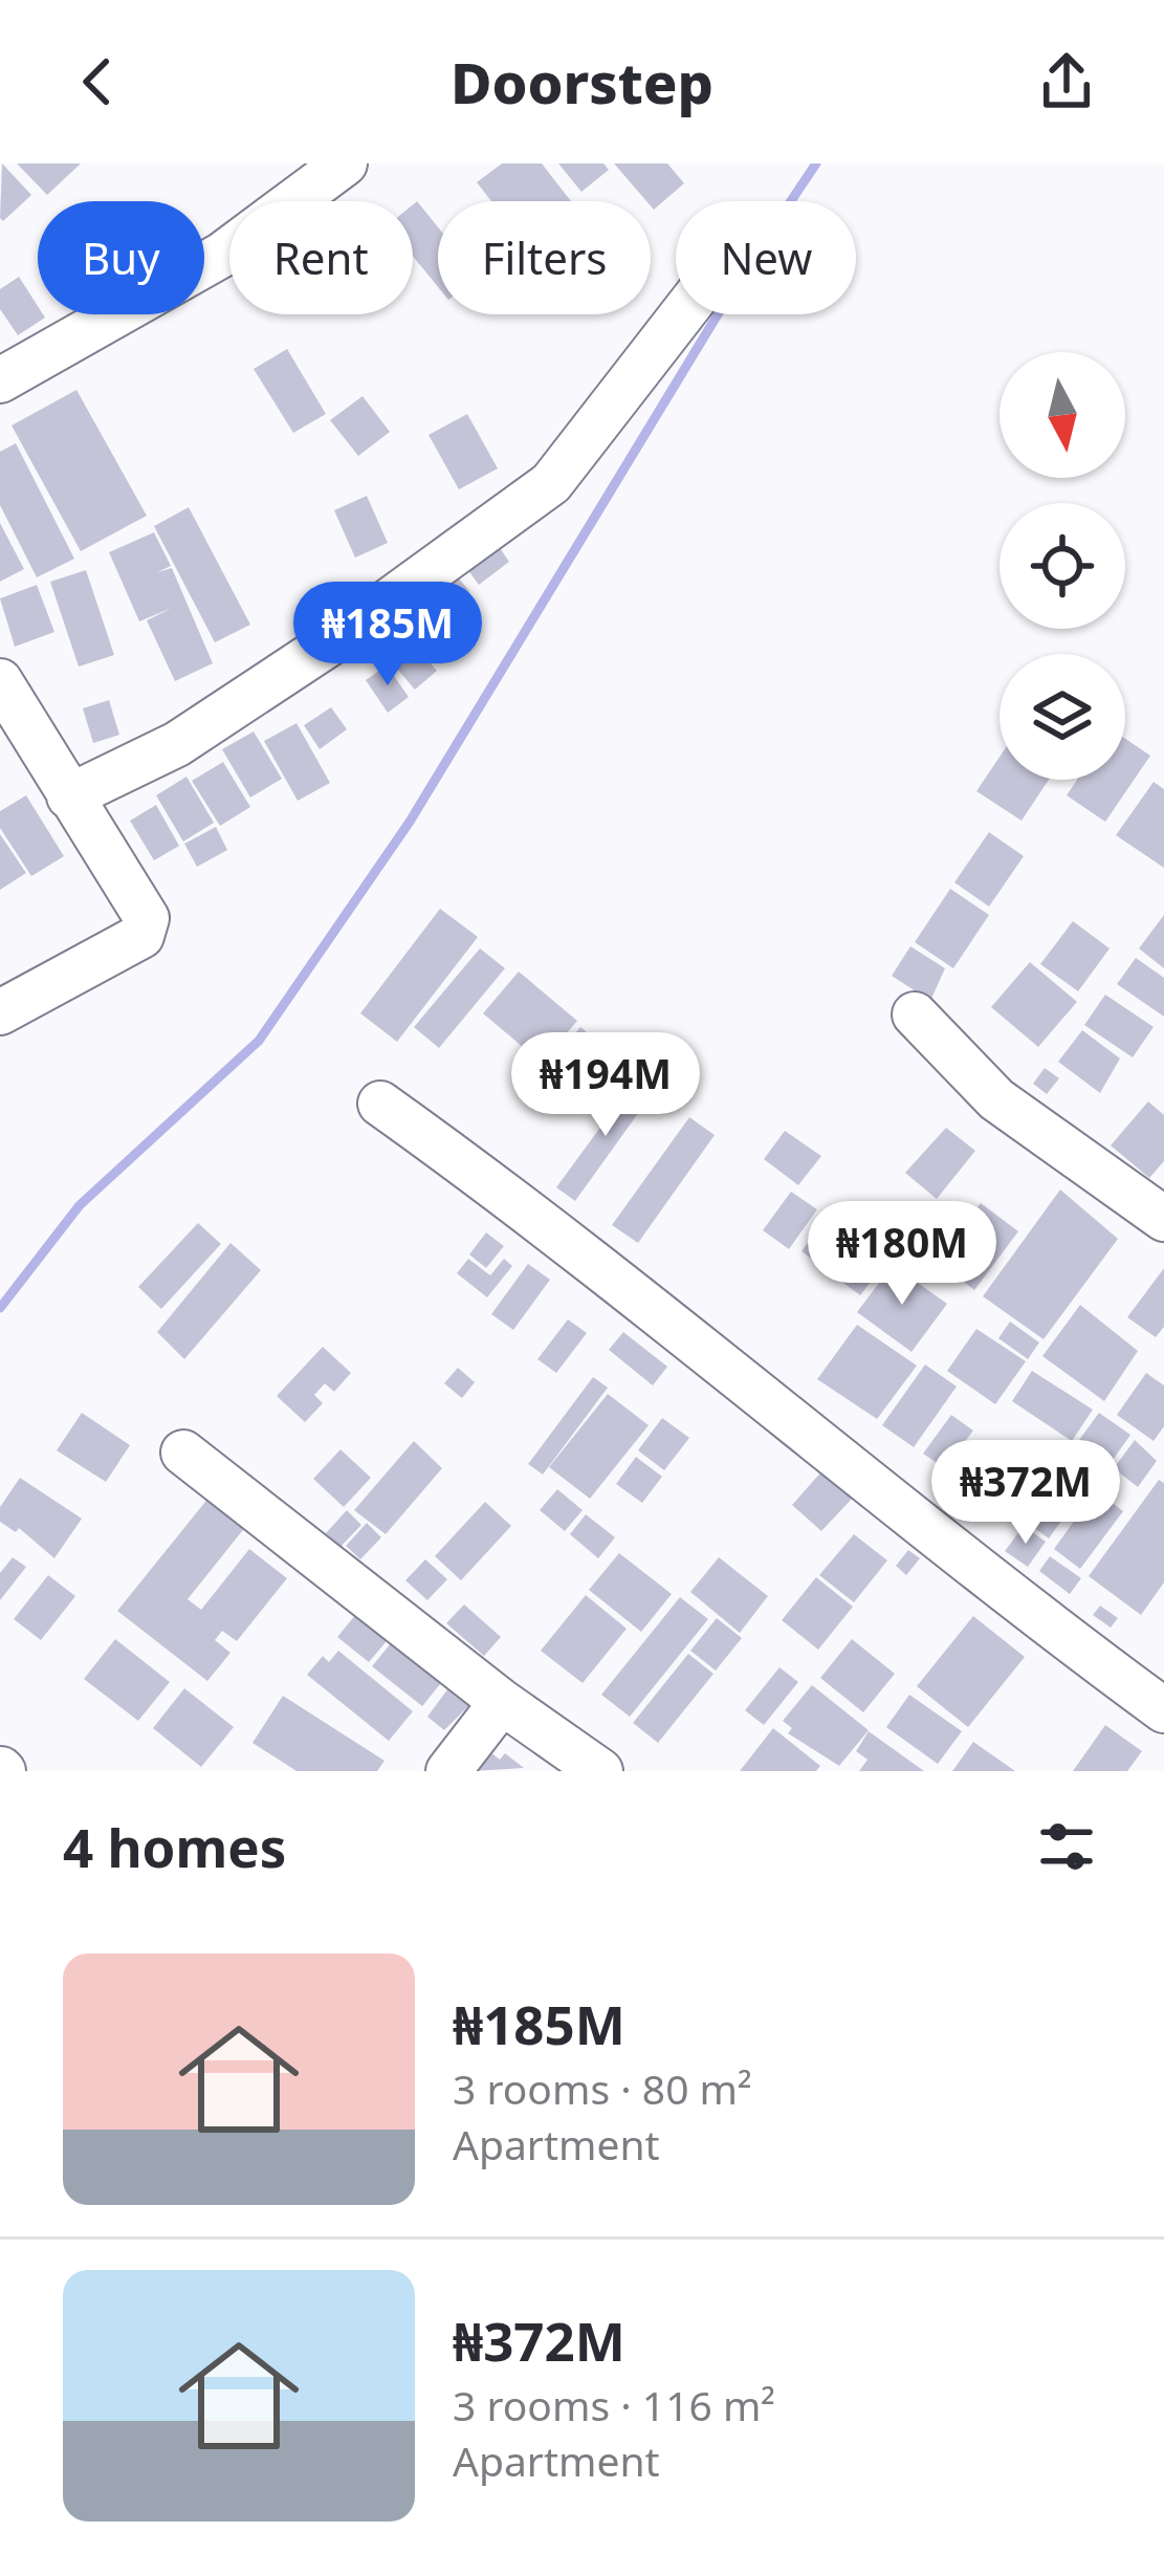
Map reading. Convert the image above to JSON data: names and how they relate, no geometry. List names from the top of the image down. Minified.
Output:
{"north":"bottom","page":{"header":"Doorstep","chip":["Buy","Rent","Filters","New"],"price":["₦185M","₦194M","₦180M","₦372M"],"heading":"4 homes","list":[{"name":"₦185M","note":"3 rooms · 80 m² · Apartment"},{"name":"₦372M","note":"3 rooms · 116 m² · Apartment"}]}}
